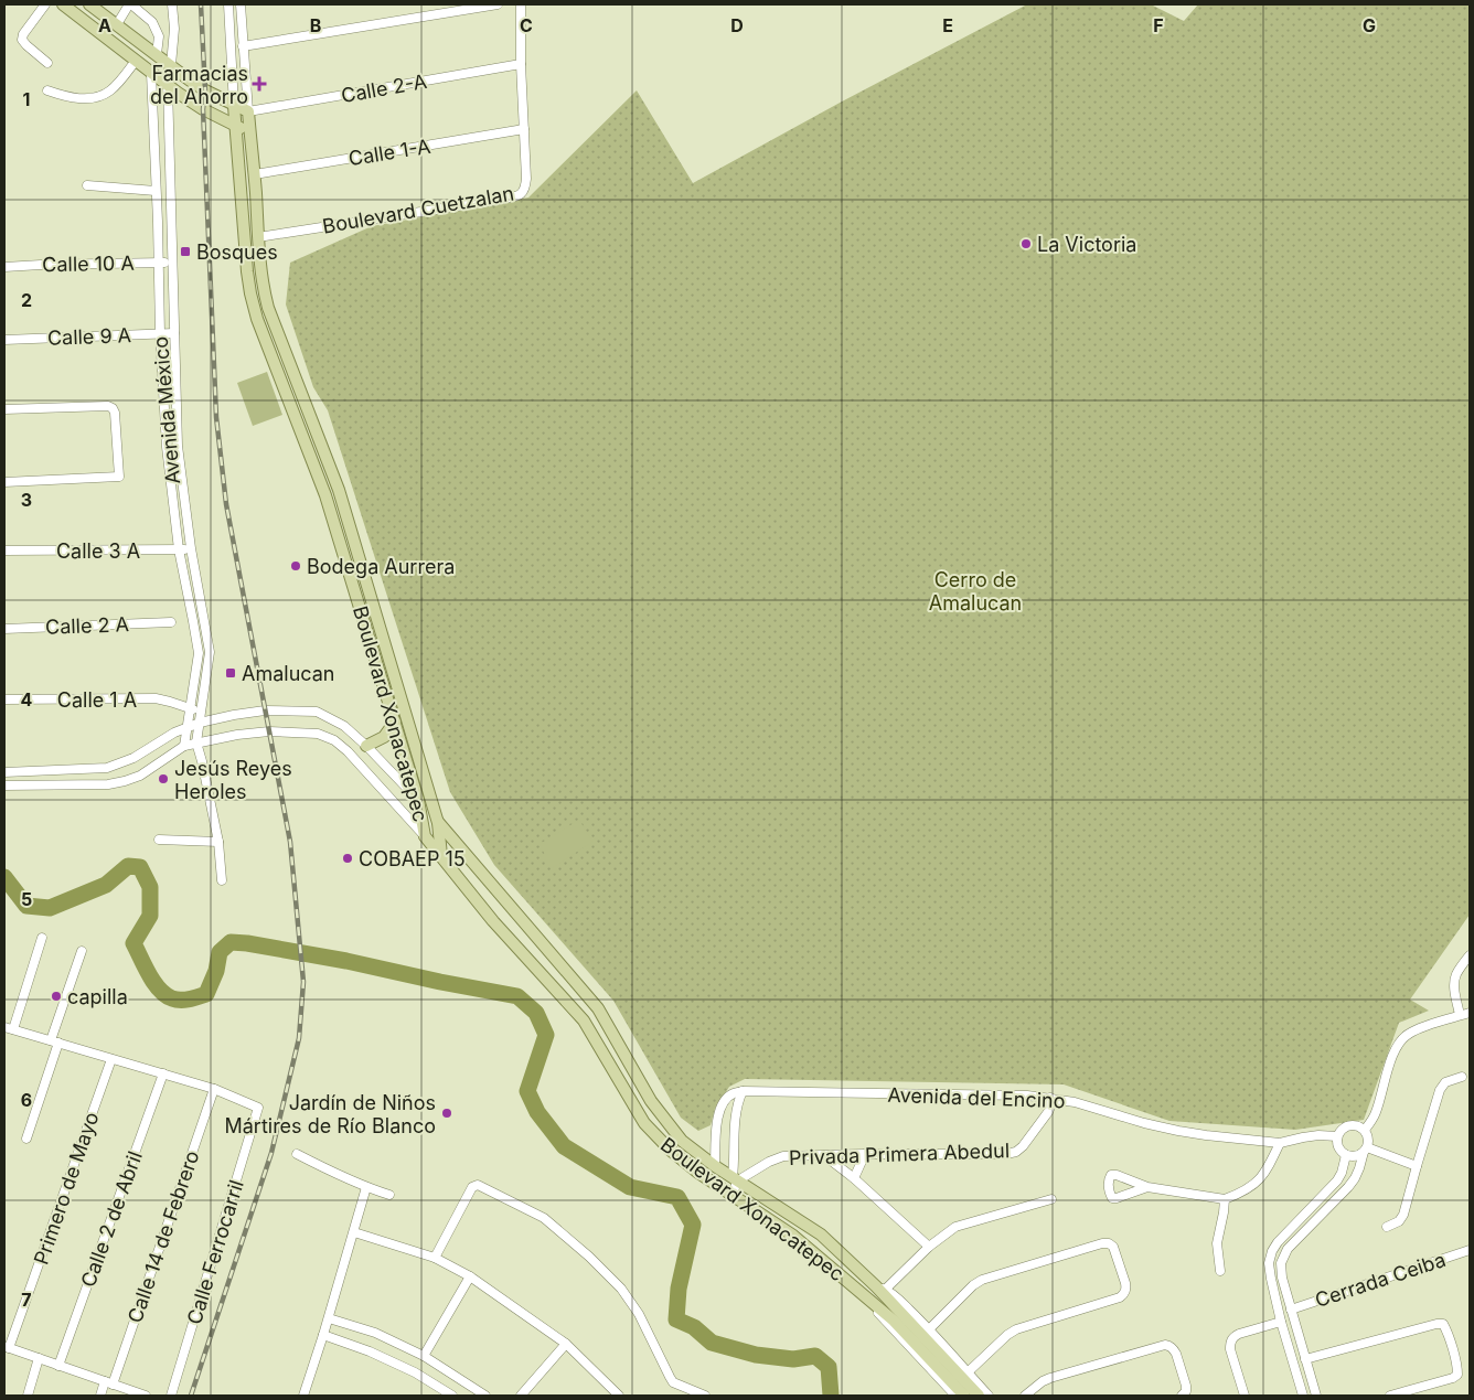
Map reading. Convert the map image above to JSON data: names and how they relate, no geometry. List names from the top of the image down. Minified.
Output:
{"streets":{"main road":["Boulevard Xonacatepec"],"street":["Calle 2-A","Calle 1-A","Boulevard Cuetzalan","Calle 10 A","Calle 9 A","Avenida México","Calle 3 A","Calle 2 A","Calle 1 A","Avenida del Encino","Privada Primera Abedul","Primero de Mayo","Calle 2 de Abril","Calle 14 de Febrero","Calle Ferrocarril","Cerrada Ceiba"]},"crossings":[["Calle 2-A","Boulevard Cuetzalan"],["Calle 2-A","Boulevard Xonacatepec"],["Calle 1-A","Boulevard Cuetzalan"],["Calle 1-A","Boulevard Xonacatepec"],["Boulevard Cuetzalan","Boulevard Xonacatepec"],["Calle 10 A","Avenida México"],["Calle 9 A","Avenida México"],["Avenida México","Calle 3 A"],["Avenida México","Calle 1 A"],["Boulevard Xonacatepec","Privada Primera Abedul"],["Avenida del Encino","Privada Primera Abedul"],["Calle 14 de Febrero","Calle Ferrocarril"]],"parks":["Cerro de Amalucan"],"places":{"health":["Farmacias del Ahorro"],"other":["La Victoria","Bodega Aurrera","Jesús Reyes Heroles","COBAEP 15","capilla","Jardín de Niños Mártires de Río Blanco"],"transit":["Bosques","Amalucan"]},"grid":{"columns":["A","B","C","D","E","F","G"],"rows":["1","2","3","4","5","6","7"]}}
